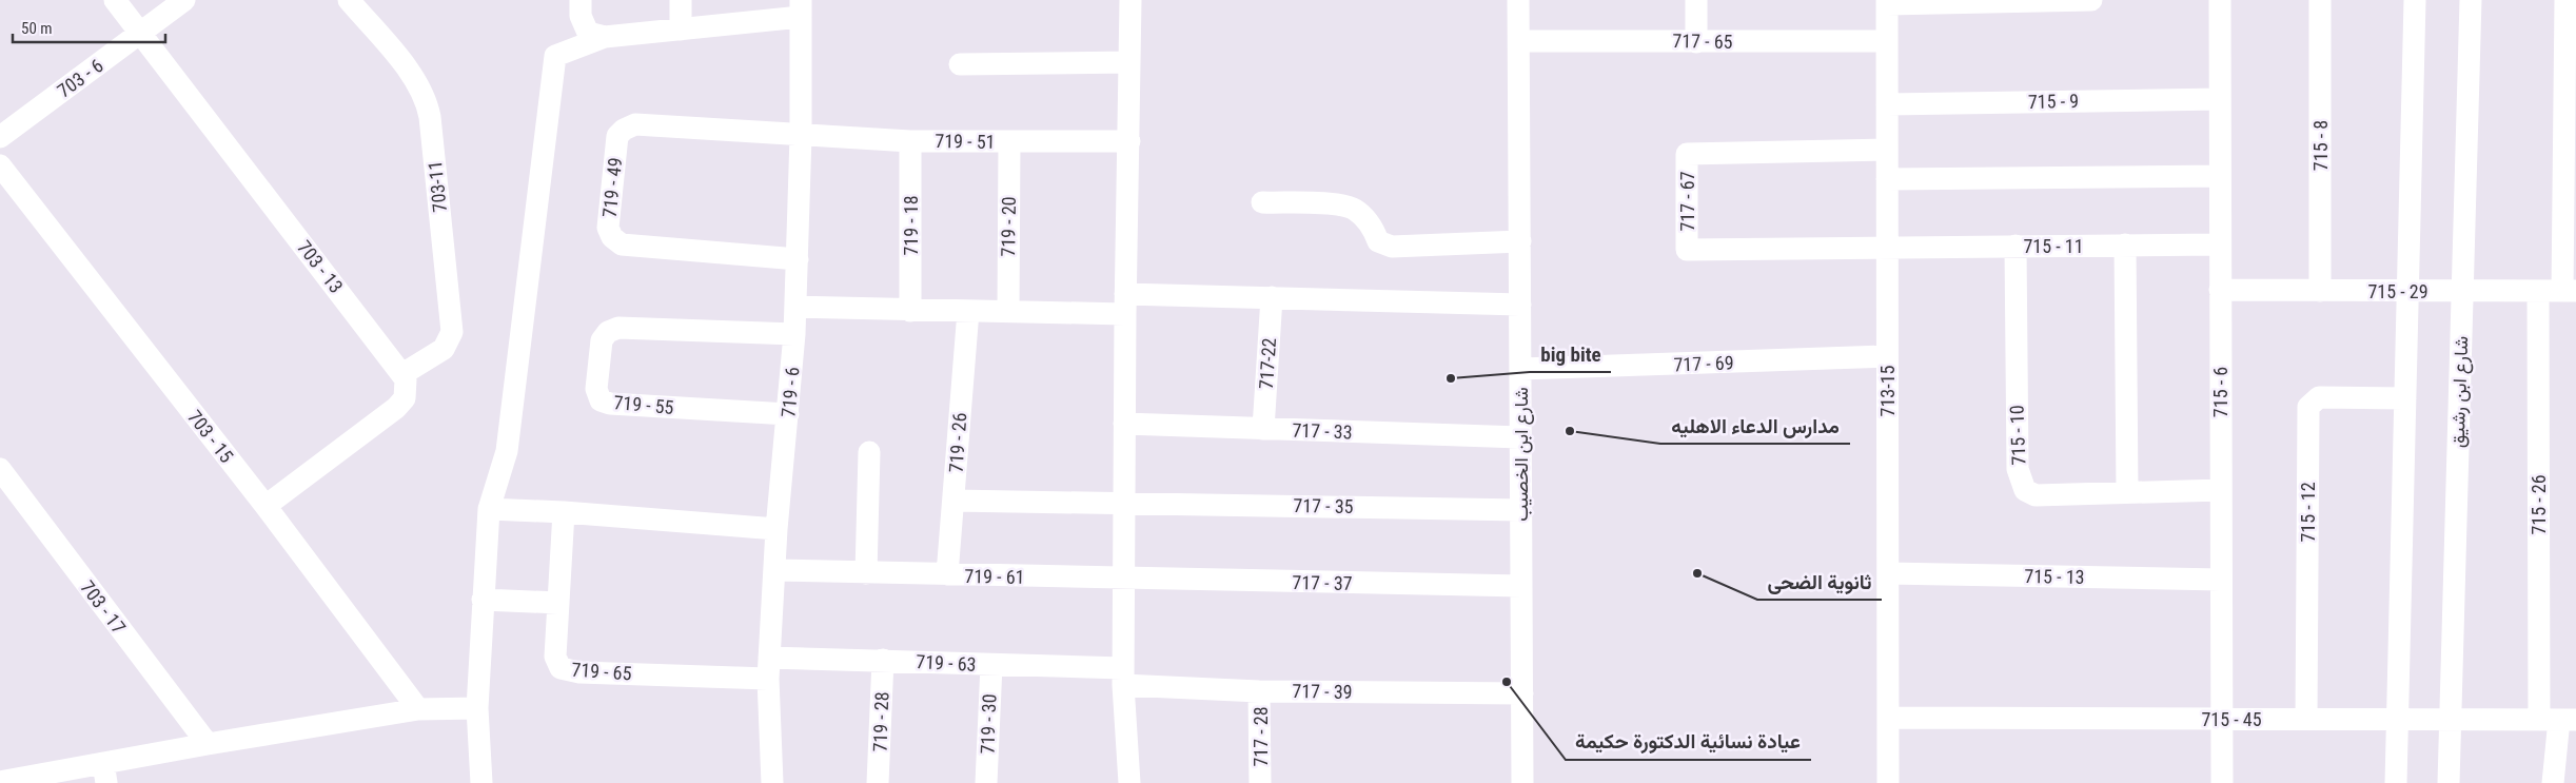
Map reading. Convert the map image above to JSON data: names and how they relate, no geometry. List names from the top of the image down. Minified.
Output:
{"streets":{"street":["717 - 65","703 - 6","715 - 9","719 - 51","715 - 8","703-11","719 - 49","717 - 67","719 - 18","719 - 20","715 - 11","703 - 13","715 - 29","717-22","717 - 69","713-15","719 - 6","715 - 6","شارع ابن رشيق","719 - 55","717 - 33","715 - 10","703 - 15","719 - 26","شارع ابن الخصيب","715 - 26","717 - 35","715 - 12","719 - 61","715 - 13","717 - 37","703 - 17","719 - 63","719 - 65","717 - 39","715 - 45","719 - 28","719 - 30","717 - 28"]},"crossings":[["717 - 65","713-15"],["717 - 65","شارع ابن الخصيب"],["703 - 6","703 - 13"],["715 - 9","713-15"],["715 - 9","715 - 6"],["719 - 51","719 - 49"],["719 - 51","719 - 18"],["719 - 51","719 - 20"],["719 - 51","719 - 6"],["715 - 8","715 - 29"],["703-11","703 - 13"],["719 - 49","719 - 6"],["717 - 67","715 - 11"],["717 - 67","713-15"],["715 - 11","713-15"],["715 - 11","715 - 6"],["715 - 11","715 - 10"],["715 - 29","715 - 6"],["715 - 29","شارع ابن رشيق"],["715 - 29","715 - 26"],["717-22","717 - 33"],["717 - 69","713-15"],["717 - 69","شارع ابن الخصيب"],["713-15","715 - 13"],["713-15","715 - 45"],["719 - 6","719 - 55"],["719 - 6","719 - 61"],["719 - 6","719 - 63"],["719 - 6","719 - 65"],["715 - 6","715 - 10"],["715 - 6","715 - 13"],["715 - 6","715 - 45"],["شارع ابن رشيق","715 - 45"],["717 - 33","شارع ابن الخصيب"],["719 - 26","717 - 35"],["719 - 26","719 - 61"],["شارع ابن الخصيب","717 - 35"],["شارع ابن الخصيب","717 - 37"],["شارع ابن الخصيب","717 - 39"],["715 - 26","715 - 45"],["715 - 12","715 - 45"],["719 - 61","717 - 37"],["719 - 63","719 - 65"],["719 - 63","717 - 39"],["719 - 63","719 - 28"],["719 - 63","719 - 30"],["717 - 39","717 - 28"]],"places":["big bite","مدارس الدعاء الاهليه","ثانوية الضحى","عيادة نسائية الدكتورة حكيمة"],"scale_bar":"50 m"}
